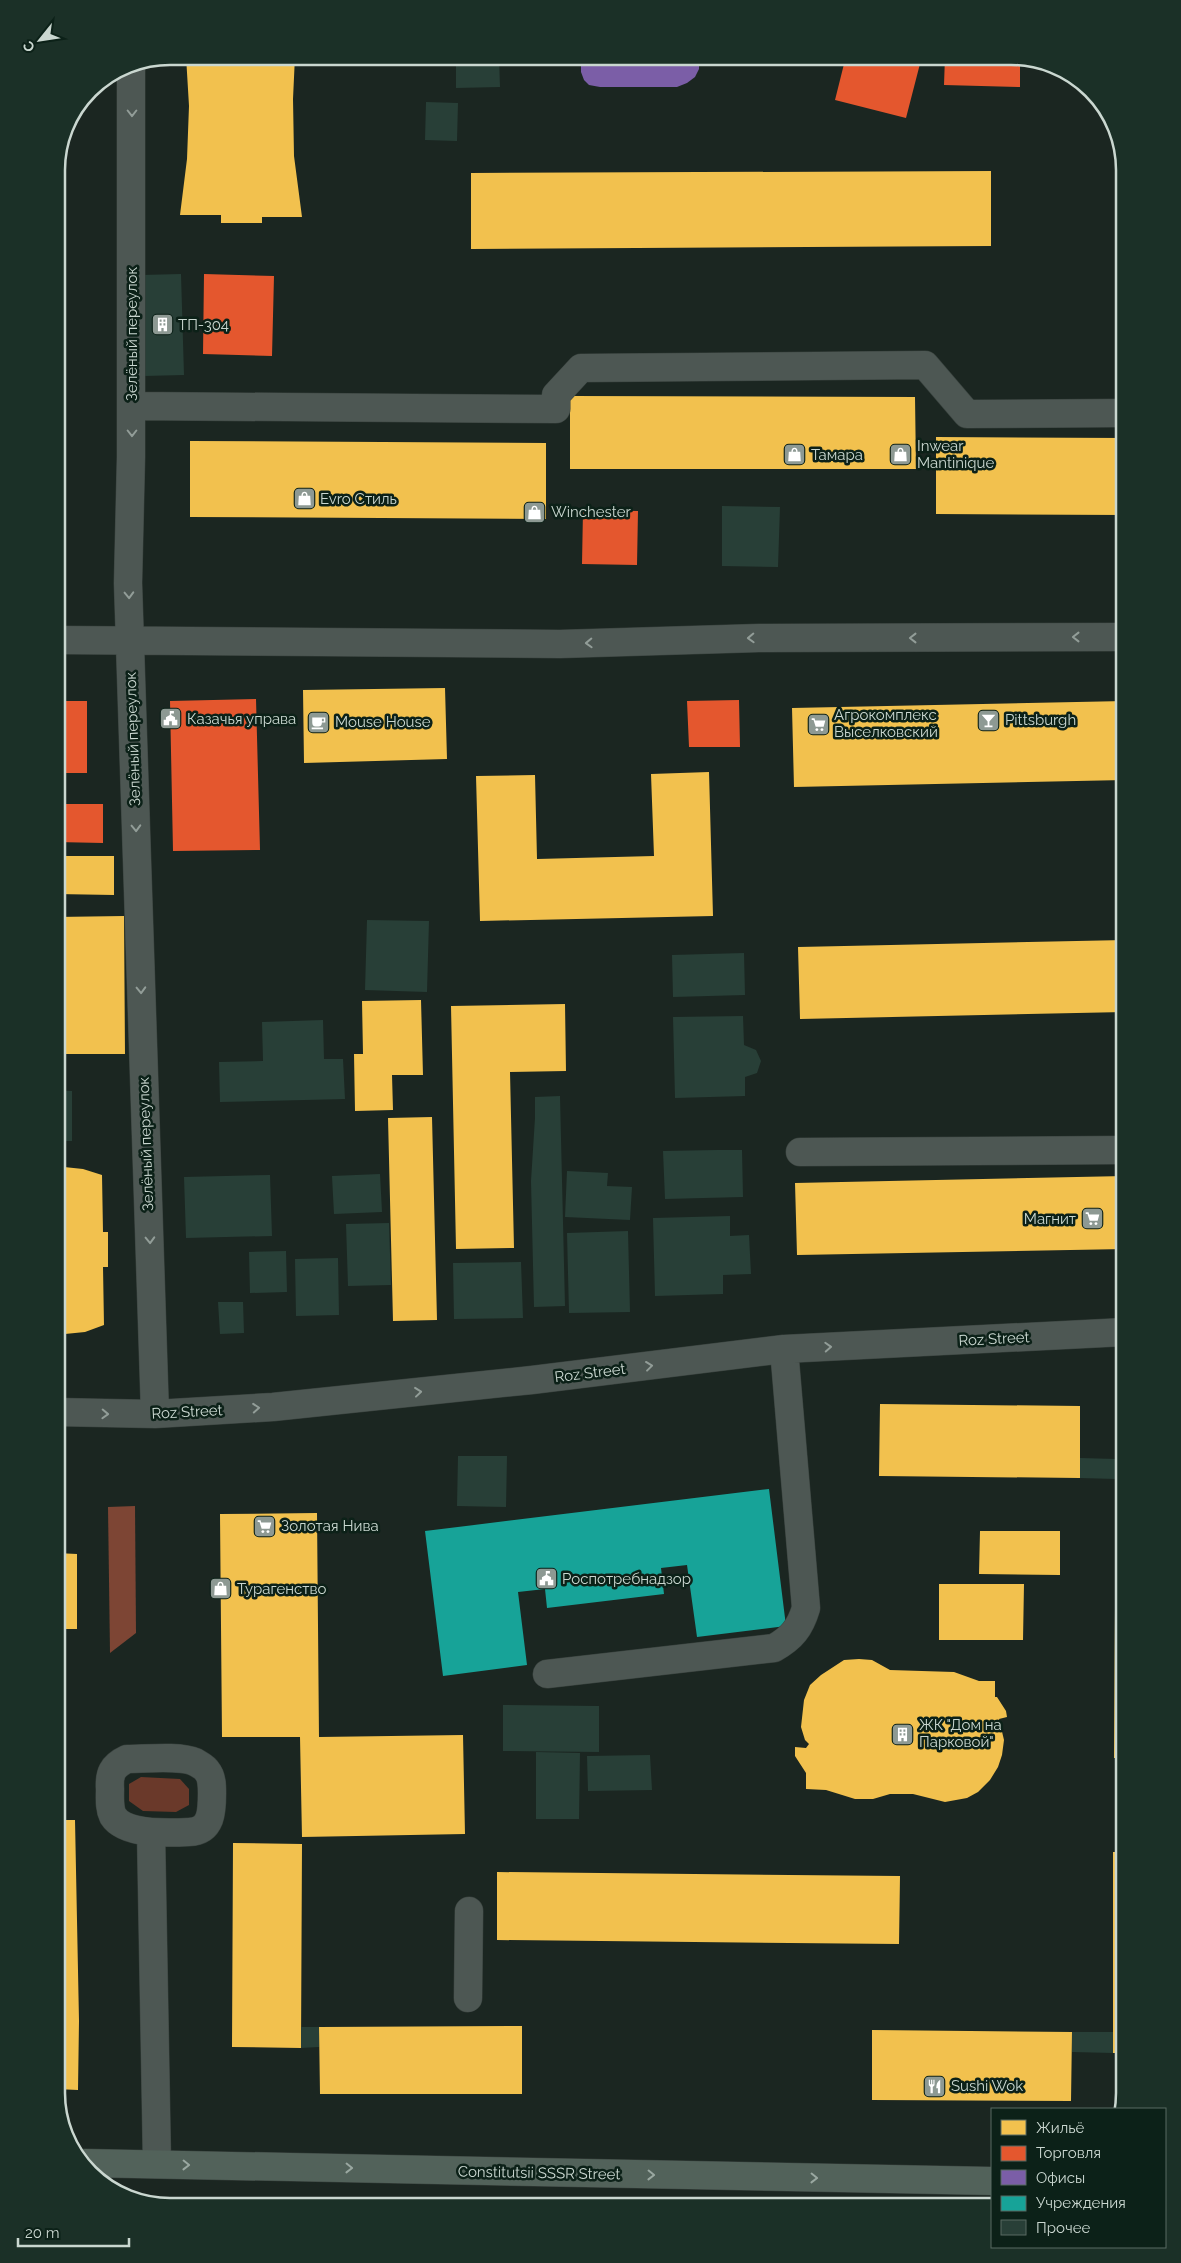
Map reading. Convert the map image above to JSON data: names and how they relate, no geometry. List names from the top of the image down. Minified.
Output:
{"streets":{"main road":["Constitutsii SSSR Street"],"street":["Зелёный переулок","Roz Street"]},"crossings":[["Зелёный переулок","Roz Street"]],"one_way":["Зелёный переулок","Roz Street","Constitutsii SSSR Street"],"places":{"building":["ТП-304","ЖК \"Дом на Парковой\""],"shop":["Тамара","Inwear Mantinique","Evro Стиль","Winchester","Турагенство"],"public building":["Казачья управа","Роспотребнадзор"],"bar":["Pittsburgh"],"cafe":["Mouse House"],"supermarket":["Агрокомплекс Выселковский","Магнит","Золотая Нива"],"restaurant":["Sushi Wok"]},"legend":["Жильё","Торговля","Офисы","Учреждения","Прочее"],"scale_bar":"20 m","north":"bottom left"}
